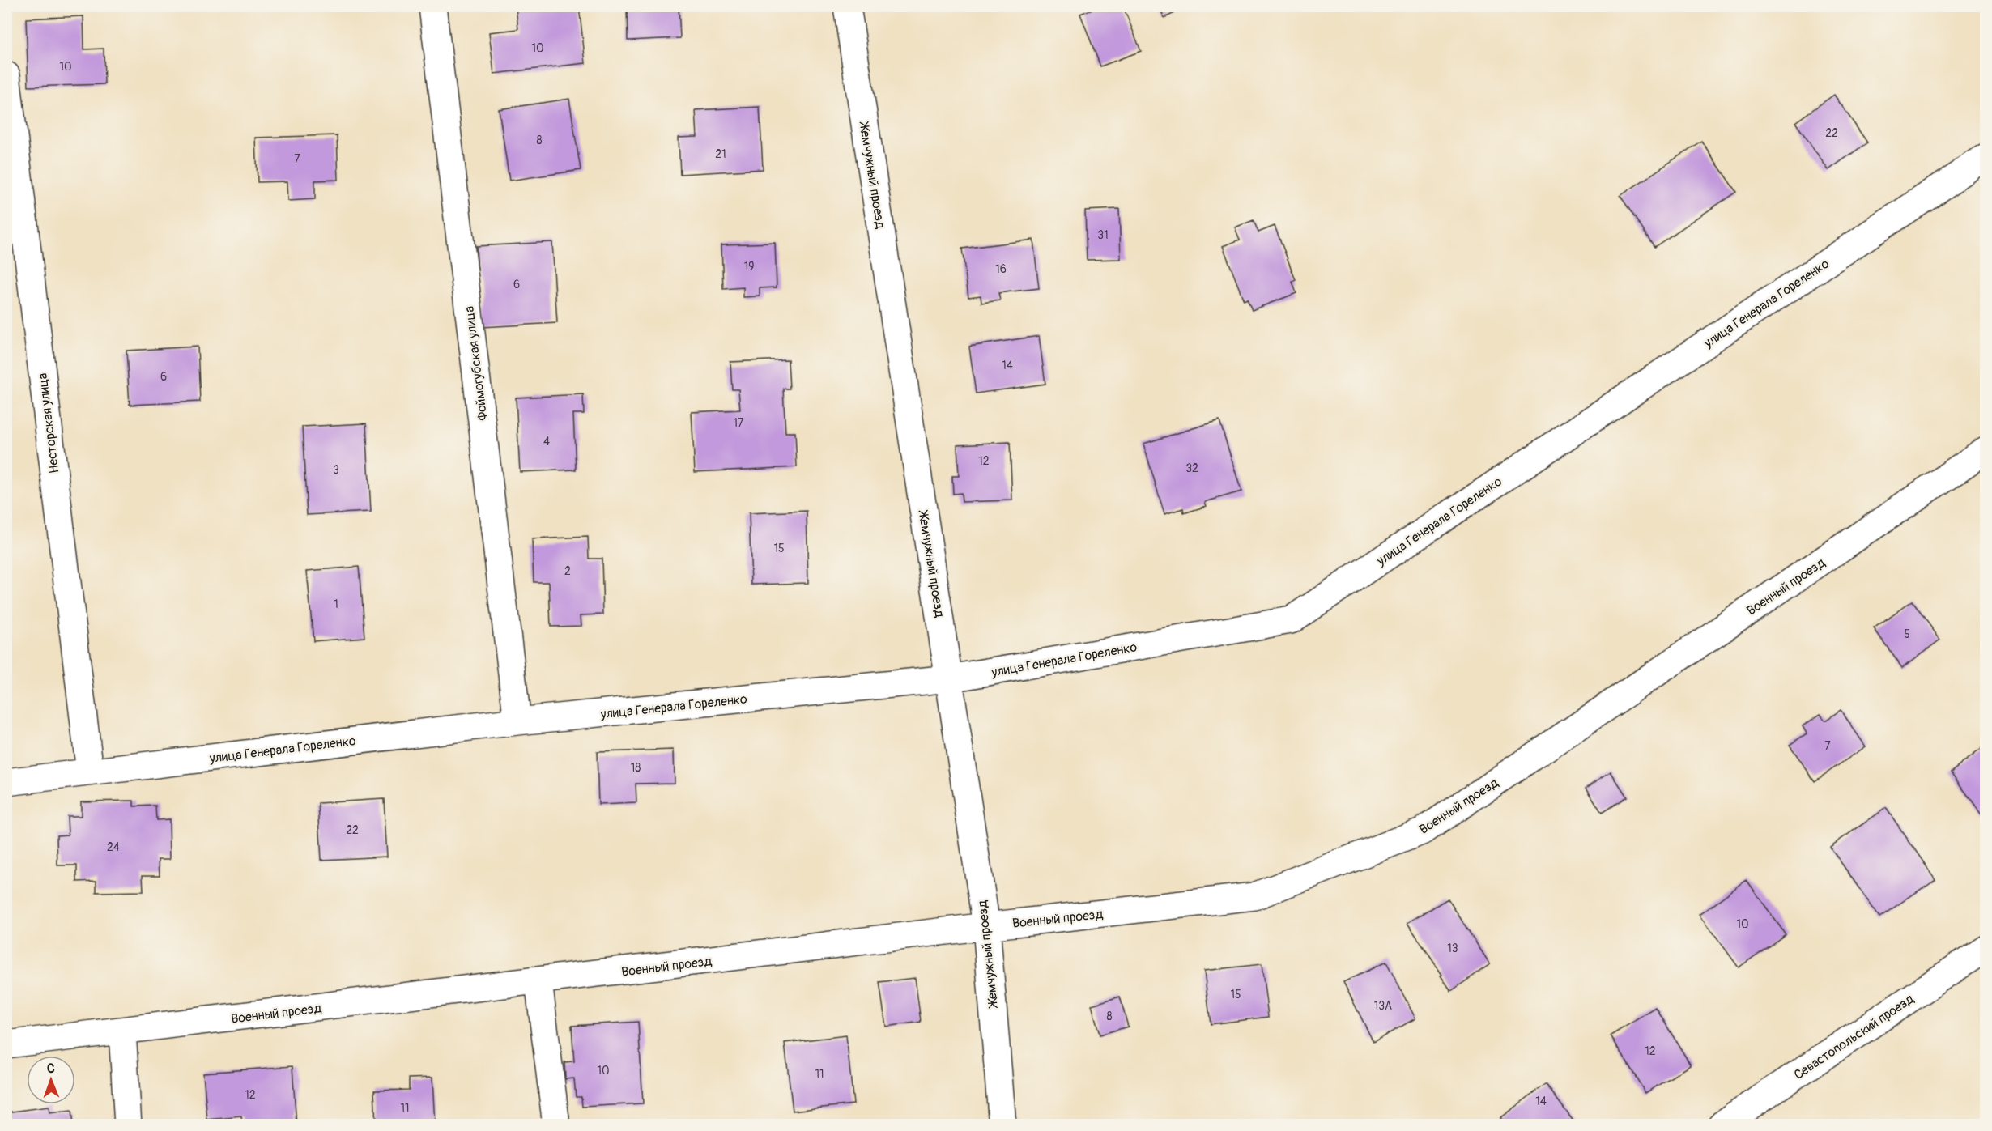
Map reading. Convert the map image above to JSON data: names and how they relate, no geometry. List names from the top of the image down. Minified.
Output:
{"streets":{"street":["Жемчужный проезд","улица Генерала Гореленко","Фоймогубская улица","Несторская улица","Военный проезд","Севастопольский проезд"]},"crossings":[["Жемчужный проезд","улица Генерала Гореленко"],["Жемчужный проезд","Военный проезд"],["улица Генерала Гореленко","Фоймогубская улица"],["улица Генерала Гореленко","Несторская улица"]],"house_numbers":["10","10","22","8","21","7","31","19","16","6","14","6","17","4","12","32","3","15","2","1","5","7","18","22","24","10","13","15","13А","8","12","10","11","12","14","11"],"north":"top"}
